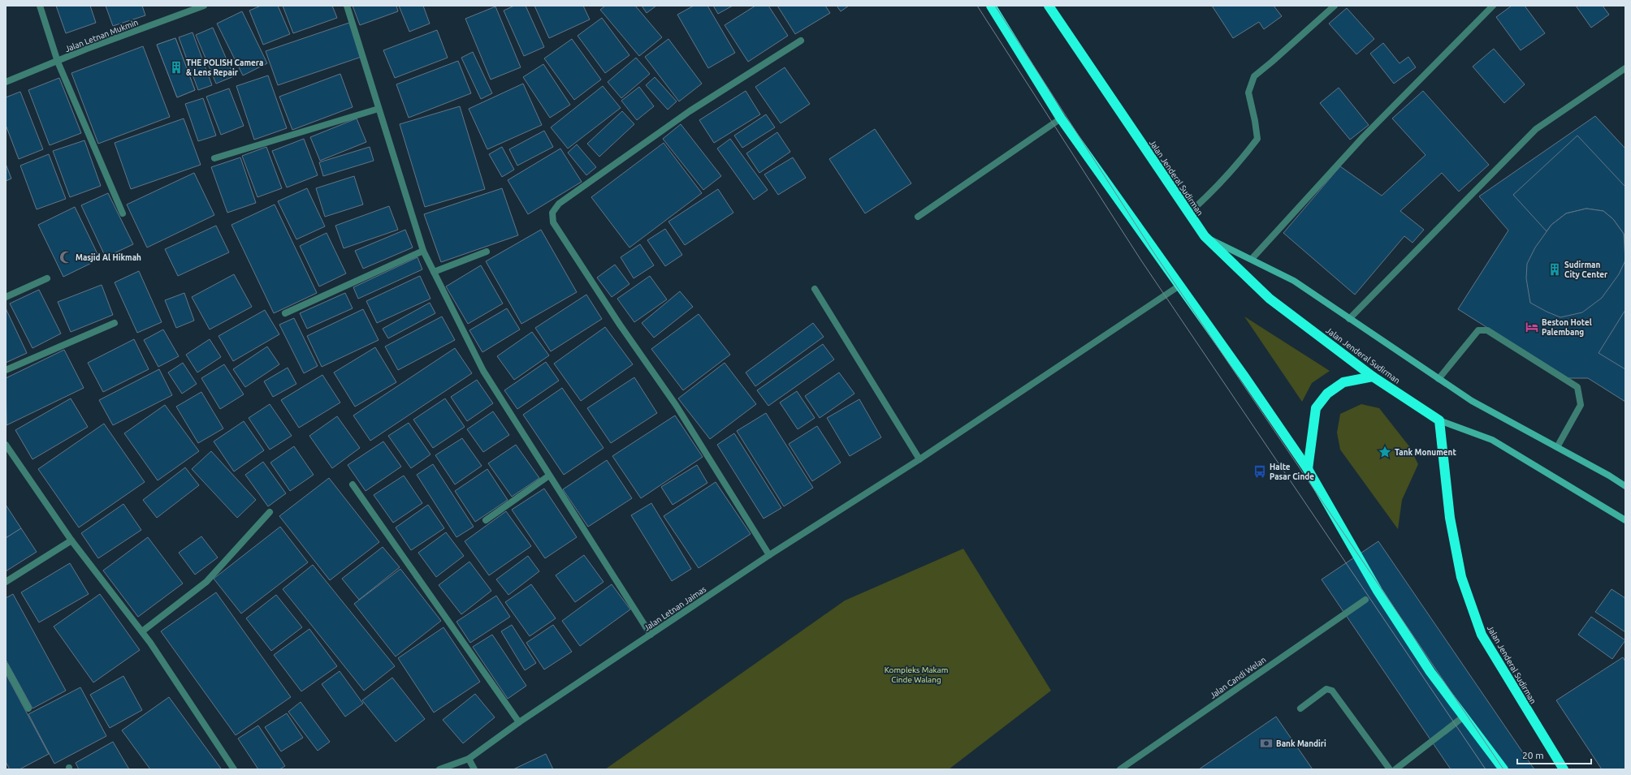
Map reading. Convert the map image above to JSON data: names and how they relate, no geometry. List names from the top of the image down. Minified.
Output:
{"streets":{"highway":["Jalan Jenderal Sudirman"],"street":["Jalan Letnan Mukmin","Jalan Letnan Jaimas","Jalan Candi Welan"]},"parks":["Kompleks Makam Cinde Walang"],"places":{"building":["THE POLISH Camera & Lens Repair","Sudirman City Center"],"mosque":["Masjid Al Hikmah"],"hotel":["Beston Hotel Palembang"],"place":["Tank Monument"],"bus stop":["Halte Pasar Cinde"],"bank":["Bank Mandiri"]},"scale_bar":"20 m"}
